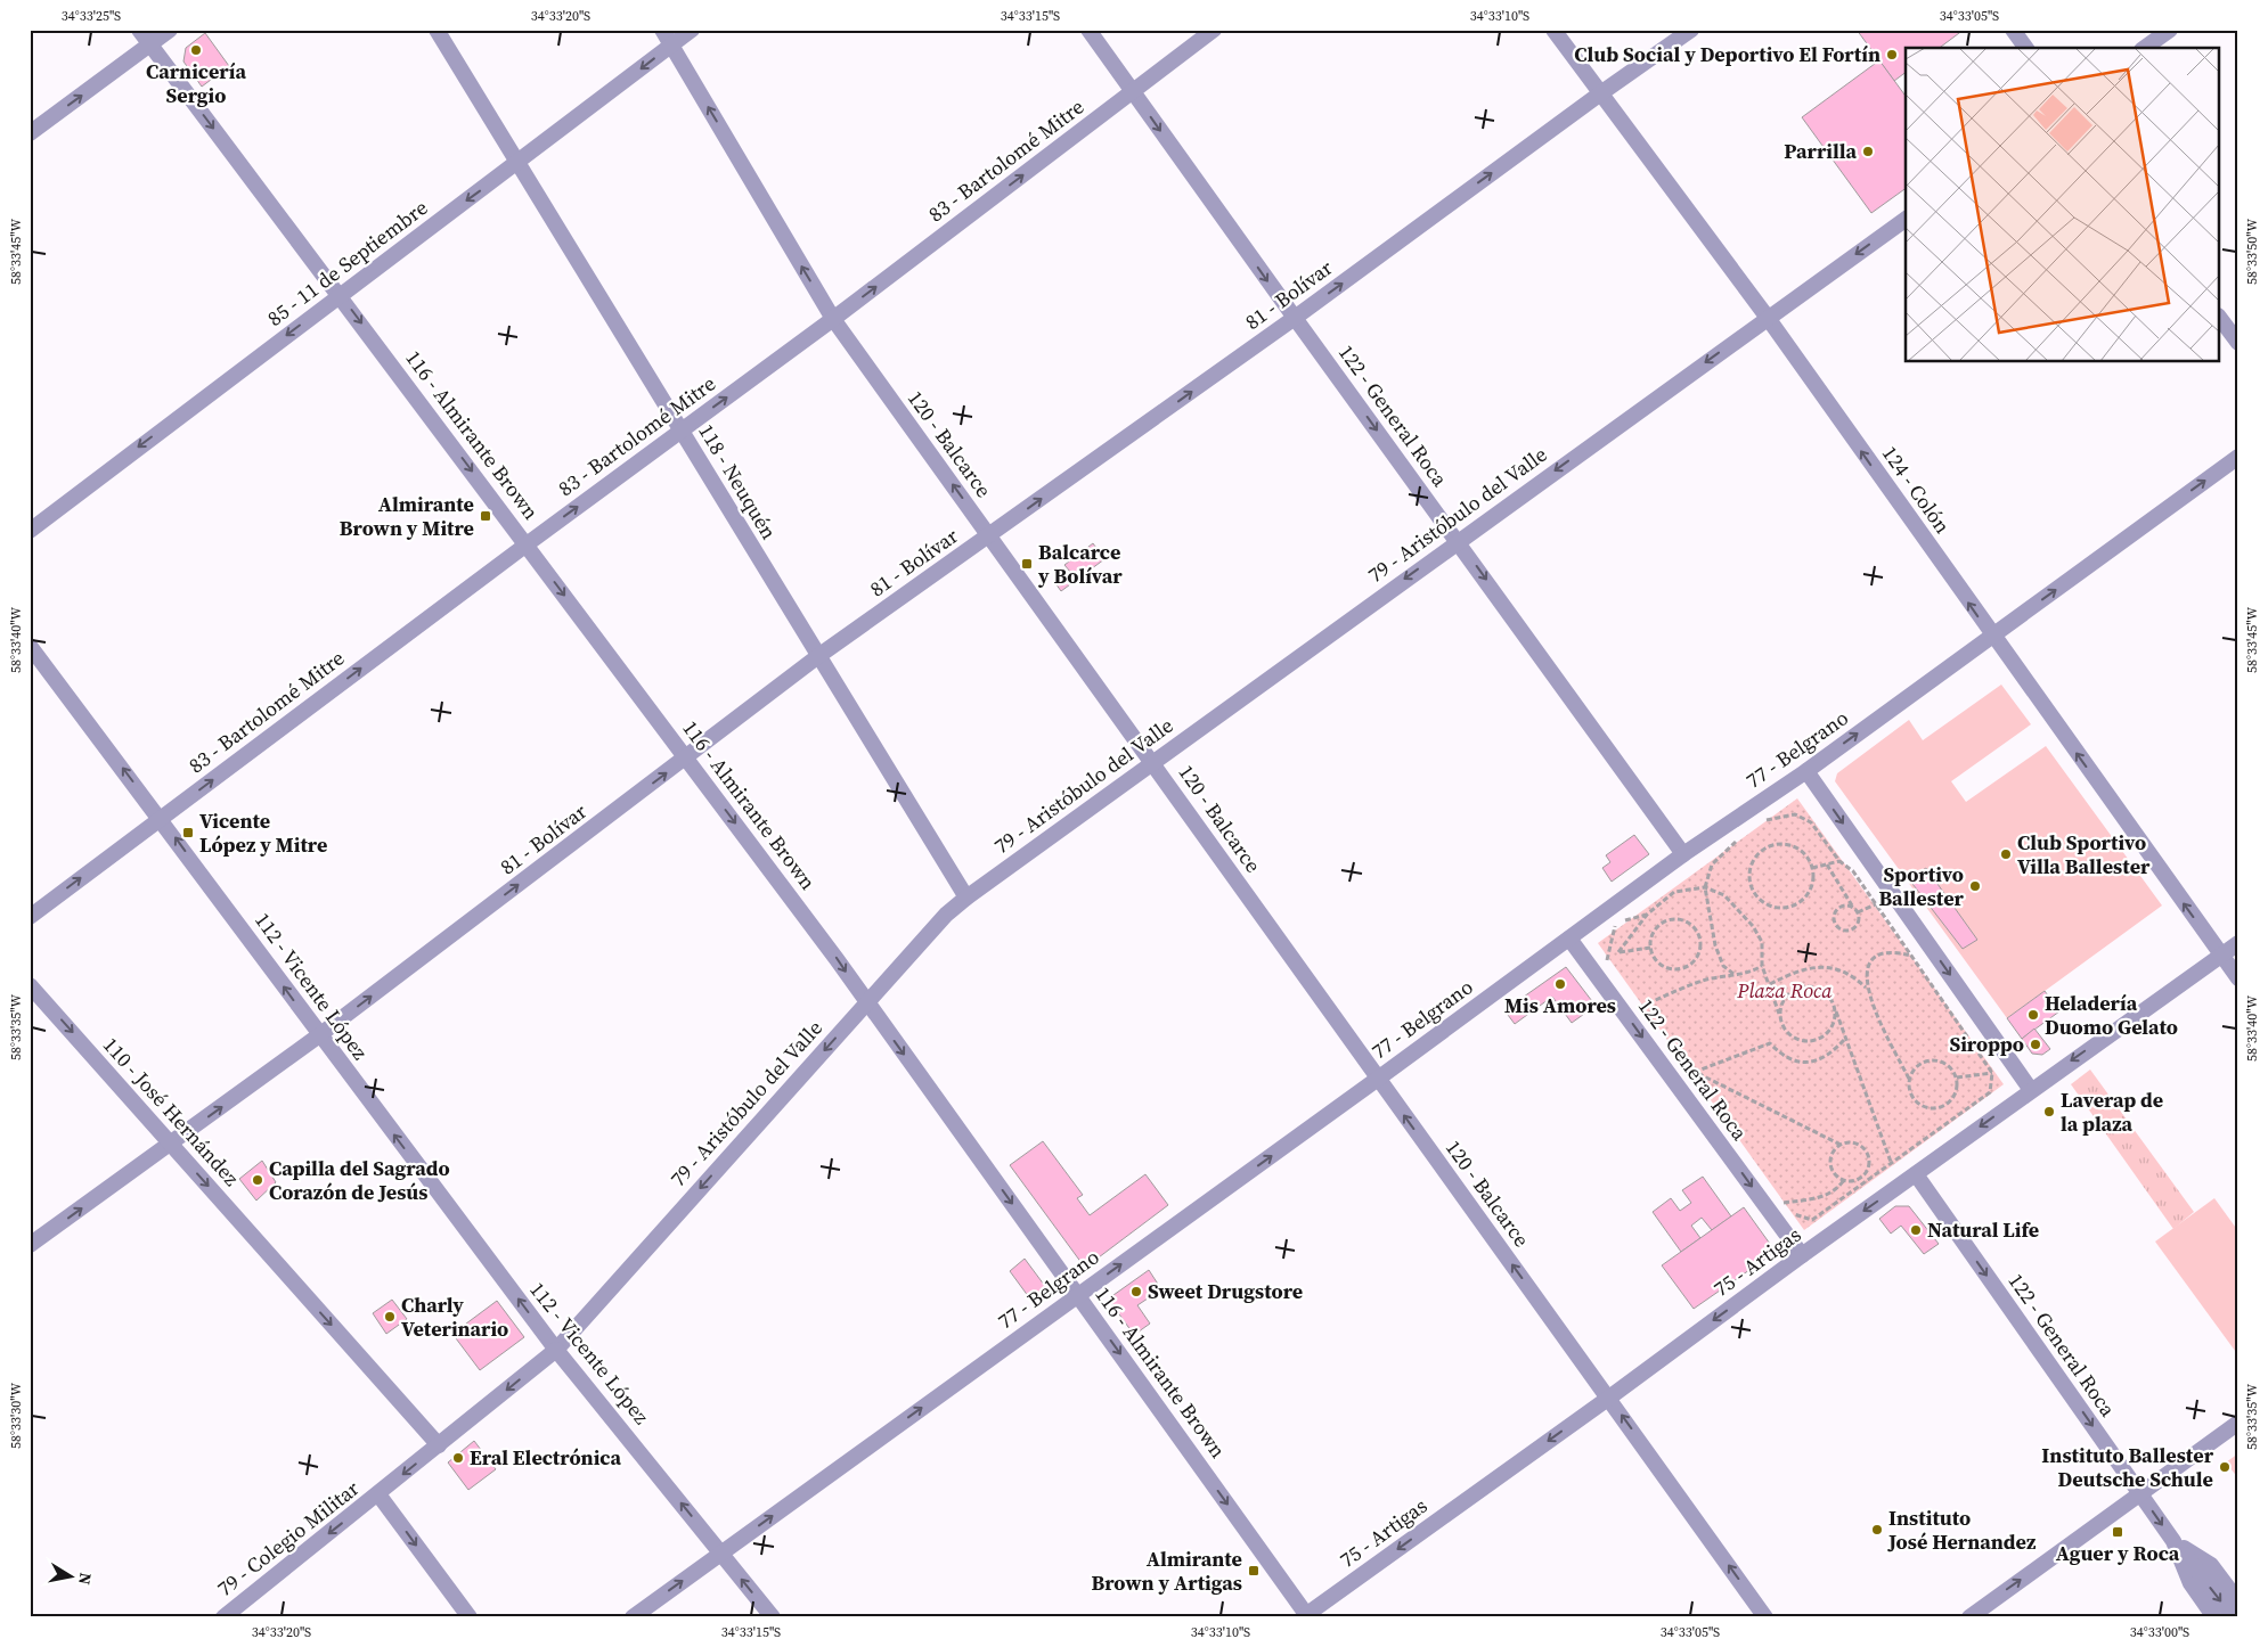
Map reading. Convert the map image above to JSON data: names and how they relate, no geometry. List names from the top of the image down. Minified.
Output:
{"streets":{"street":["83 - Bartolomé Mitre","85 - 11 de Septiembre","81 - Bolívar","122 - General Roca","116 - Almirante Brown","120 - Balcarce","118 - Neuquén","124 - Colón","79 - Aristóbulo del Valle","77 - Belgrano","112 - Vicente López","110 - José Hernández","75 - Artigas","79 - Colegio Militar"]},"crossings":[["83 - Bartolomé Mitre","122 - General Roca"],["83 - Bartolomé Mitre","116 - Almirante Brown"],["83 - Bartolomé Mitre","120 - Balcarce"],["83 - Bartolomé Mitre","118 - Neuquén"],["83 - Bartolomé Mitre","112 - Vicente López"],["85 - 11 de Septiembre","116 - Almirante Brown"],["85 - 11 de Septiembre","120 - Balcarce"],["85 - 11 de Septiembre","118 - Neuquén"],["81 - Bolívar","122 - General Roca"],["81 - Bolívar","116 - Almirante Brown"],["81 - Bolívar","120 - Balcarce"],["81 - Bolívar","118 - Neuquén"],["81 - Bolívar","124 - Colón"],["81 - Bolívar","112 - Vicente López"],["81 - Bolívar","110 - José Hernández"],["122 - General Roca","79 - Aristóbulo del Valle"],["122 - General Roca","77 - Belgrano"],["122 - General Roca","75 - Artigas"],["116 - Almirante Brown","79 - Aristóbulo del Valle"],["116 - Almirante Brown","77 - Belgrano"],["116 - Almirante Brown","75 - Artigas"],["120 - Balcarce","79 - Aristóbulo del Valle"],["120 - Balcarce","77 - Belgrano"],["120 - Balcarce","75 - Artigas"],["118 - Neuquén","79 - Aristóbulo del Valle"],["124 - Colón","79 - Aristóbulo del Valle"],["124 - Colón","77 - Belgrano"],["124 - Colón","75 - Artigas"],["79 - Aristóbulo del Valle","112 - Vicente López"],["79 - Aristóbulo del Valle","110 - José Hernández"],["79 - Aristóbulo del Valle","79 - Colegio Militar"],["77 - Belgrano","112 - Vicente López"]],"one_way":["83 - Bartolomé Mitre","85 - 11 de Septiembre","81 - Bolívar","122 - General Roca","116 - Almirante Brown","120 - Balcarce","124 - Colón","79 - Aristóbulo del Valle","77 - Belgrano","112 - Vicente López","110 - José Hernández","75 - Artigas","79 - Colegio Militar"],"parks":["Plaza Roca"],"places":{"other":["Carnicería Sergio","Club Social y Deportivo El Fortín","Parrilla","Club Sportivo Villa Ballester","Sportivo Ballester","Mis Amores","Heladería Duomo Gelato","Siroppo","Laverap de la plaza","Capilla del Sagrado Corazón de Jesús","Natural Life","Sweet Drugstore","Charly Veterinario","Eral Electrónica","Instituto Ballester Deutsche Schule","Instituto José Hernandez"],"transit":["Almirante Brown y Mitre","Balcarce y Bolívar","Vicente López y Mitre","Aguer y Roca","Almirante Brown y Artigas"]},"north":"right","coordinates":["34°33'25\"S","34°33'20\"S","34°33'15\"S","34°33'10\"S","34°33'05\"S","58°33'45\"W","58°33'50\"W","58°33'40\"W","58°33'35\"W","58°33'30\"W","34°33'00\"S"]}
